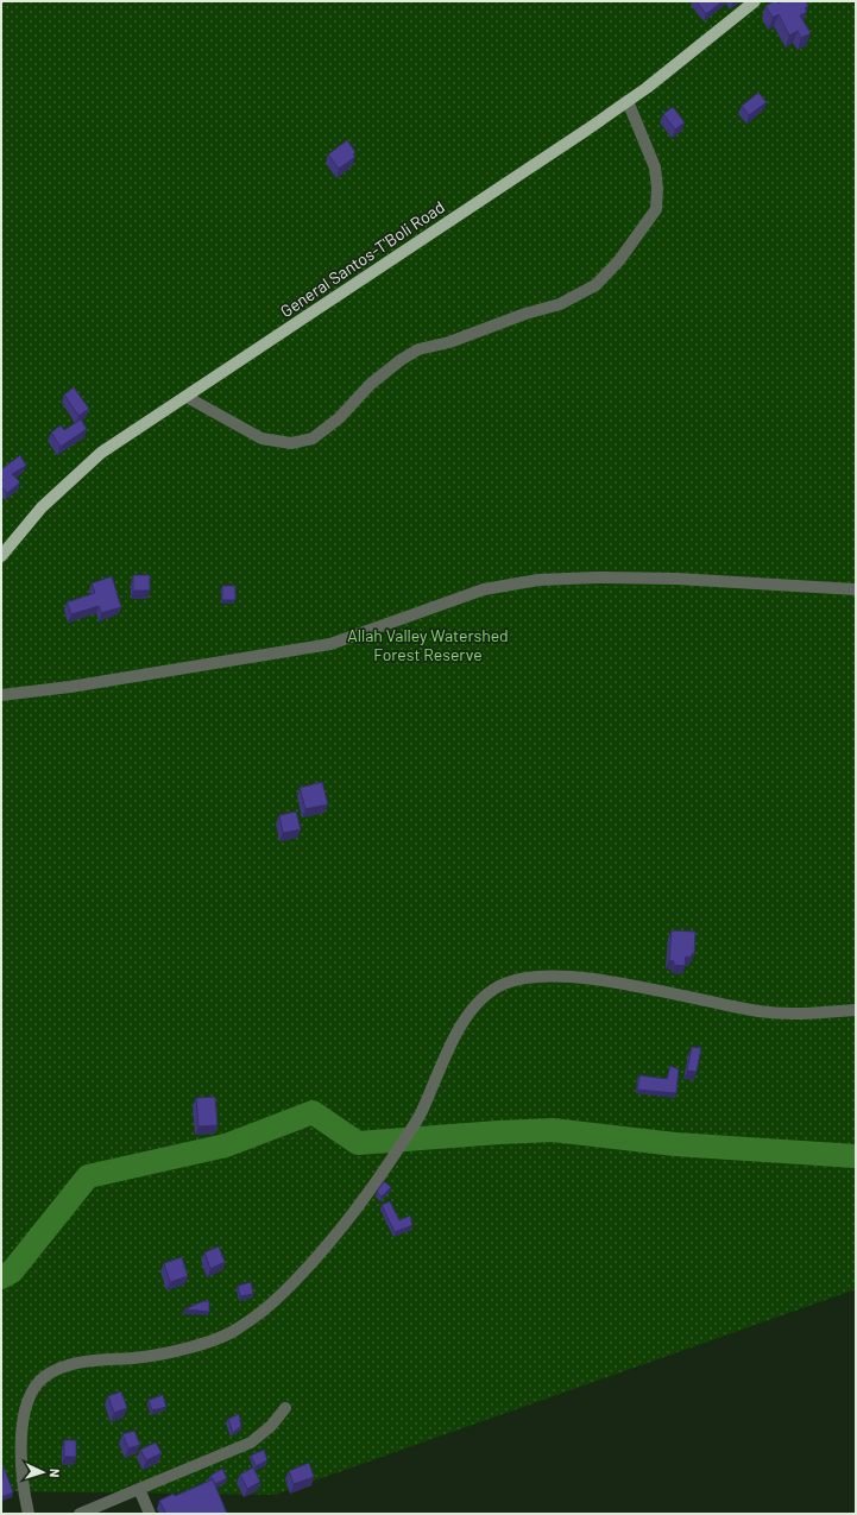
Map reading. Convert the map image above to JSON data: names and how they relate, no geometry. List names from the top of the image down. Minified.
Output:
{"streets":{"main road":["General Santos-T'Boli Road"]},"parks":["Allah Valley Watershed Forest Reserve"],"north":"right"}
